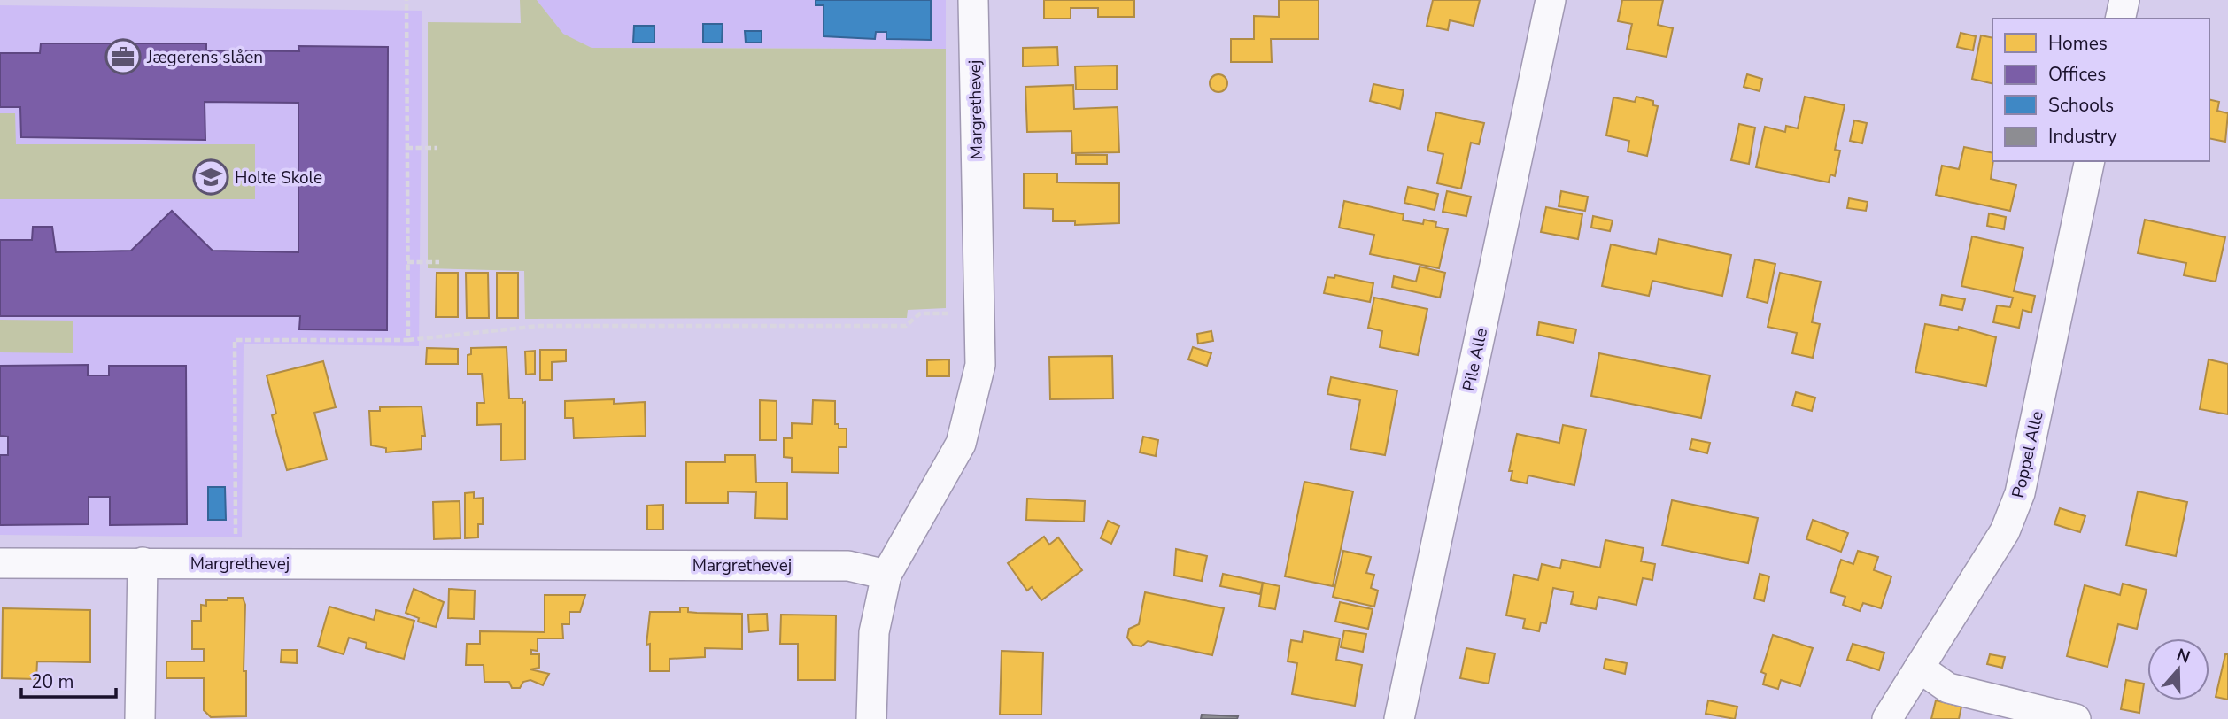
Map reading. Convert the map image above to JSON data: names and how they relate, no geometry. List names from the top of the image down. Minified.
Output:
{"streets":{"street":["Margrethevej","Pile Alle","Poppel Alle"]},"places":{"office":["Jægerens slåen"],"school or university":["Holte Skole"]},"legend":["Homes","Offices","Schools","Industry"],"scale_bar":"20 m","north":"top"}
